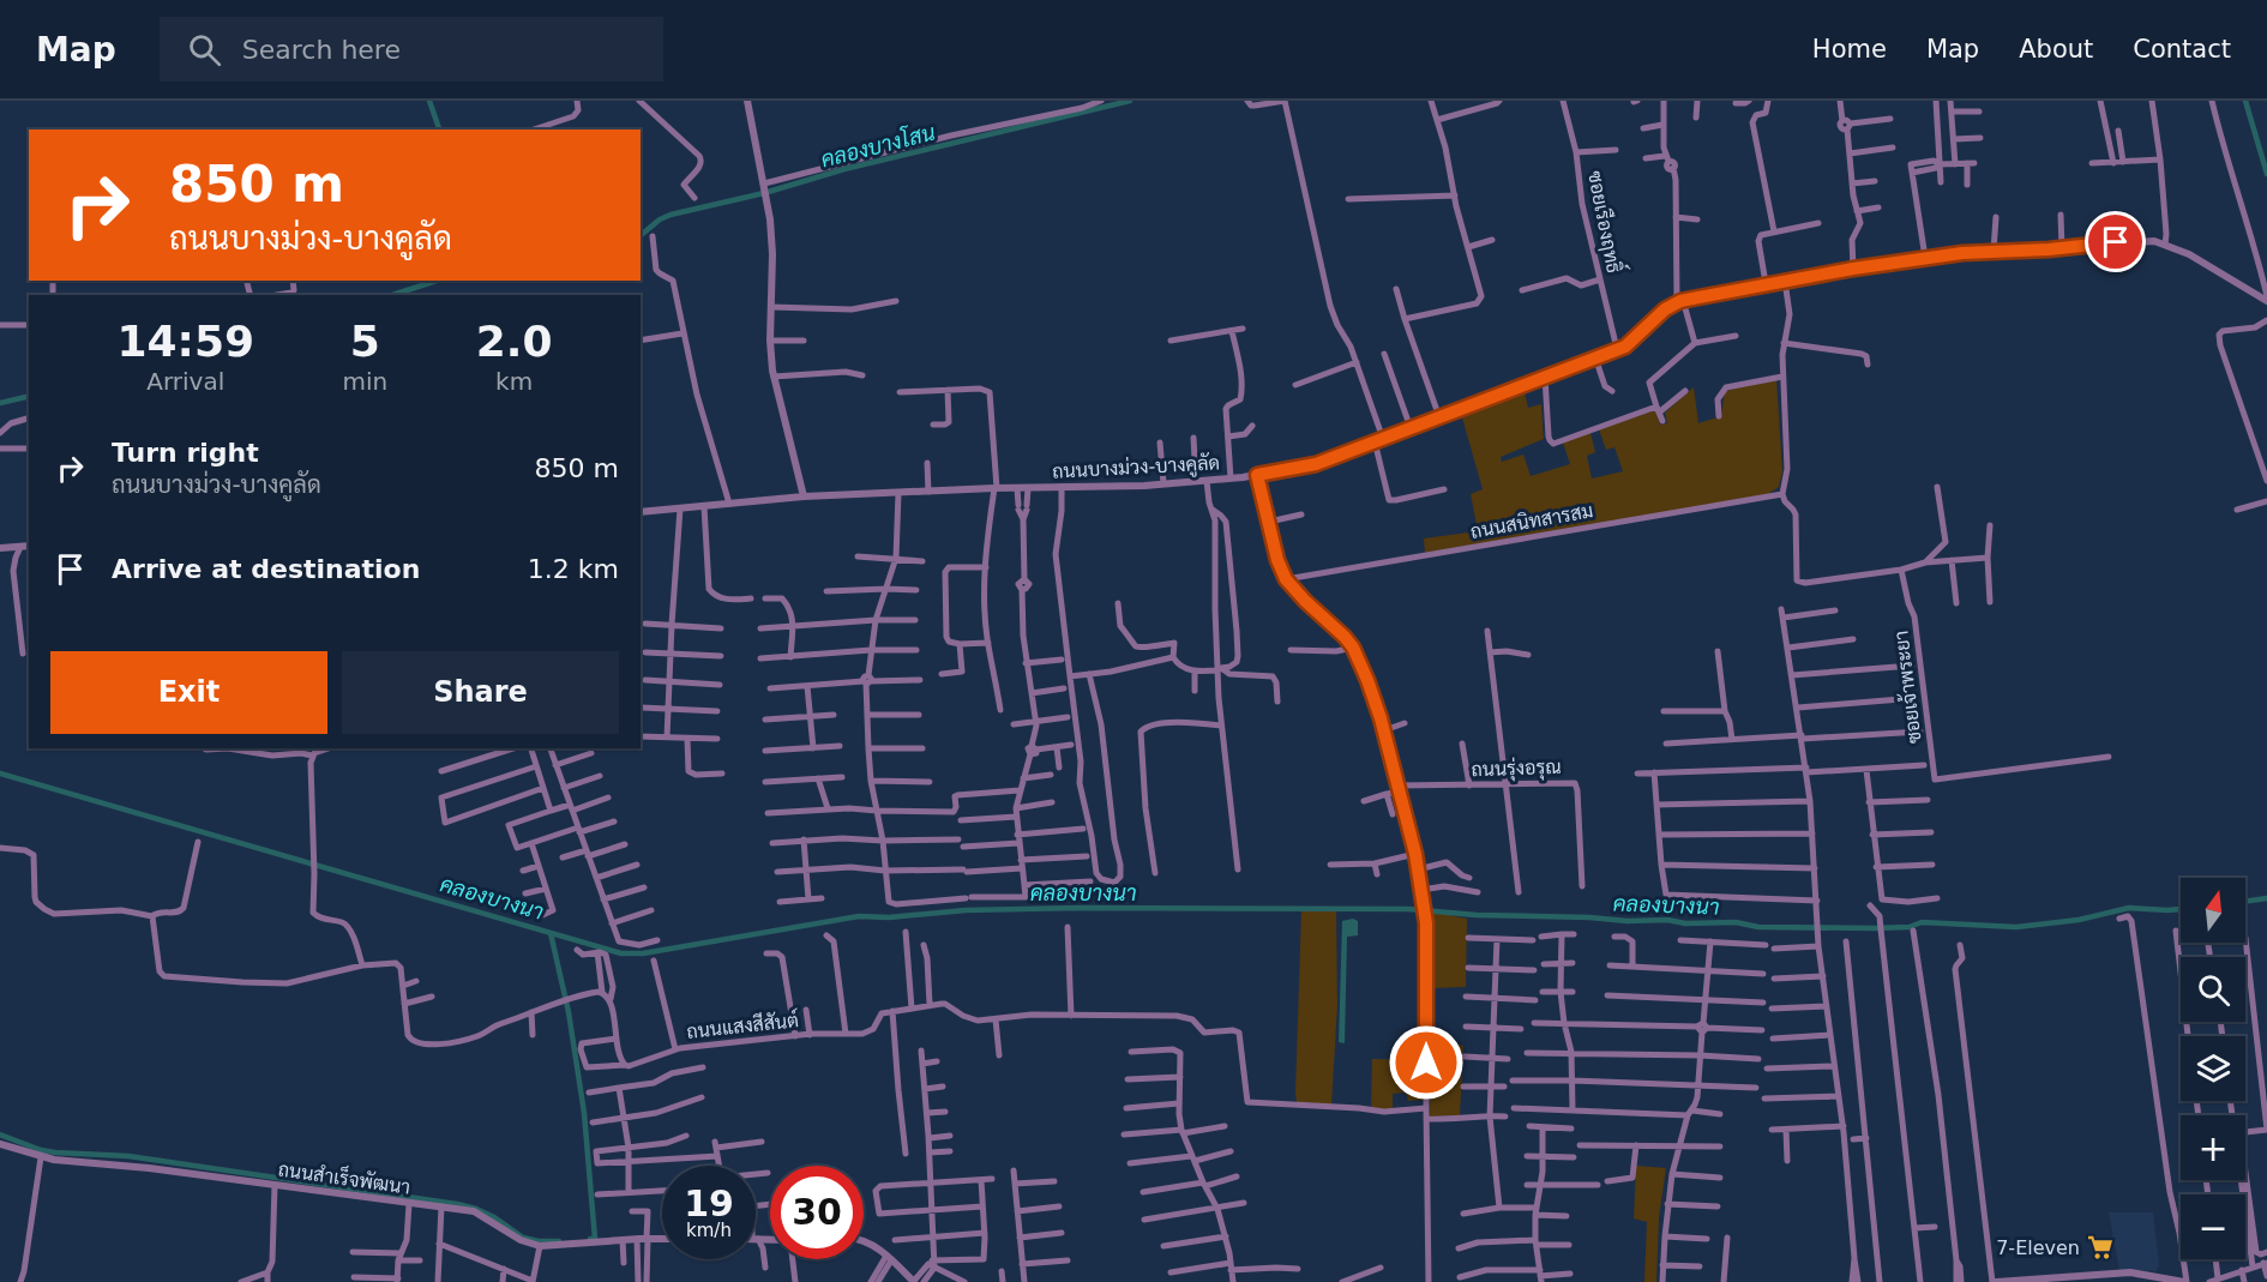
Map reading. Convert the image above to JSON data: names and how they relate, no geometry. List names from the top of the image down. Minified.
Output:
{"streets":{"street":["ซอยเรืองฤทธิ์","ถนนบางม่วง-บางคูลัด","ถนนสนิทสารสม","ซอยเจ้าพระยา","ถนนรุ่งอรุณ","ถนนแสงสีสันต์","ถนนสำเร็จพัฒนา"]},"crossings":[["ซอยเรืองฤทธิ์","ถนนบางม่วง-บางคูลัด"]],"water":["คลองบางโสน","คลองบางนา"],"places":{"supermarket":["7-Eleven"]},"north":"top","page":{"header":"Map","search":"Search here","nav":["Home","Map","About","Contact"],"turn":["850 m","ถนนบางม่วง-บางคูลัด"],"eta":["14:59","Arrival","5","min","2.0","km"],"list":[{"name":"Turn right","note":"ถนนบางม่วง-บางคูลัด","value":"850 m"},{"name":"Arrive at destination","value":"1.2 km"}],"buttons":["Exit","Share"],"map_buttons":["+","−"],"speed":"19 km/h","limit":"30"}}
